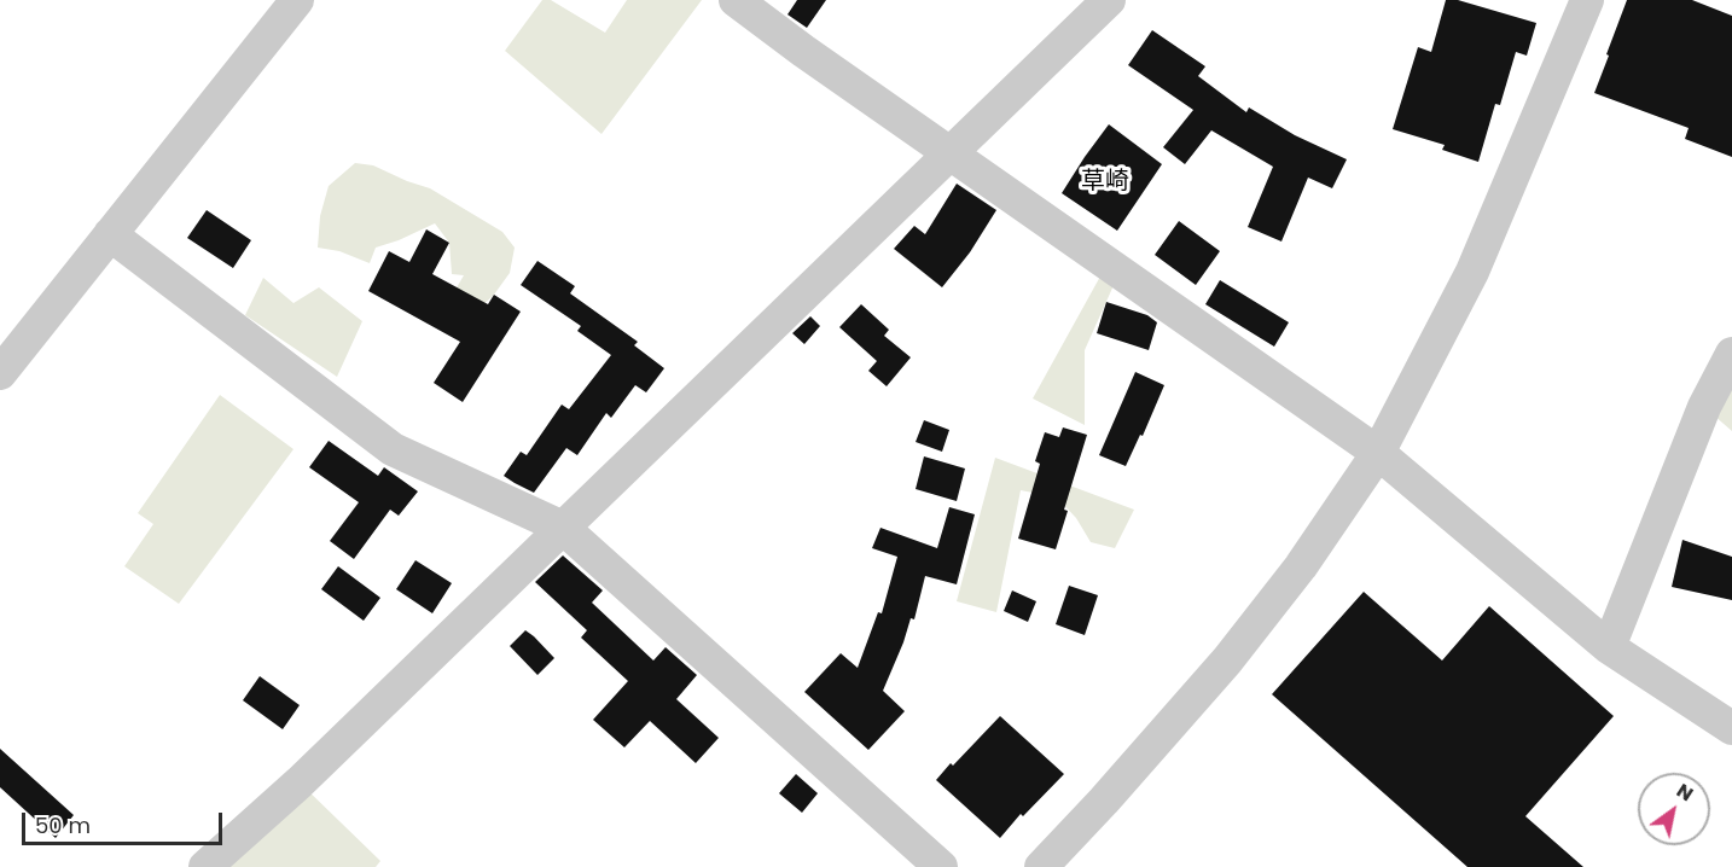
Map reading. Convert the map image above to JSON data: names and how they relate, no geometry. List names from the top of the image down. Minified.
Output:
{"districts":["草崎"],"scale_bar":"50 m","north":"top right"}
